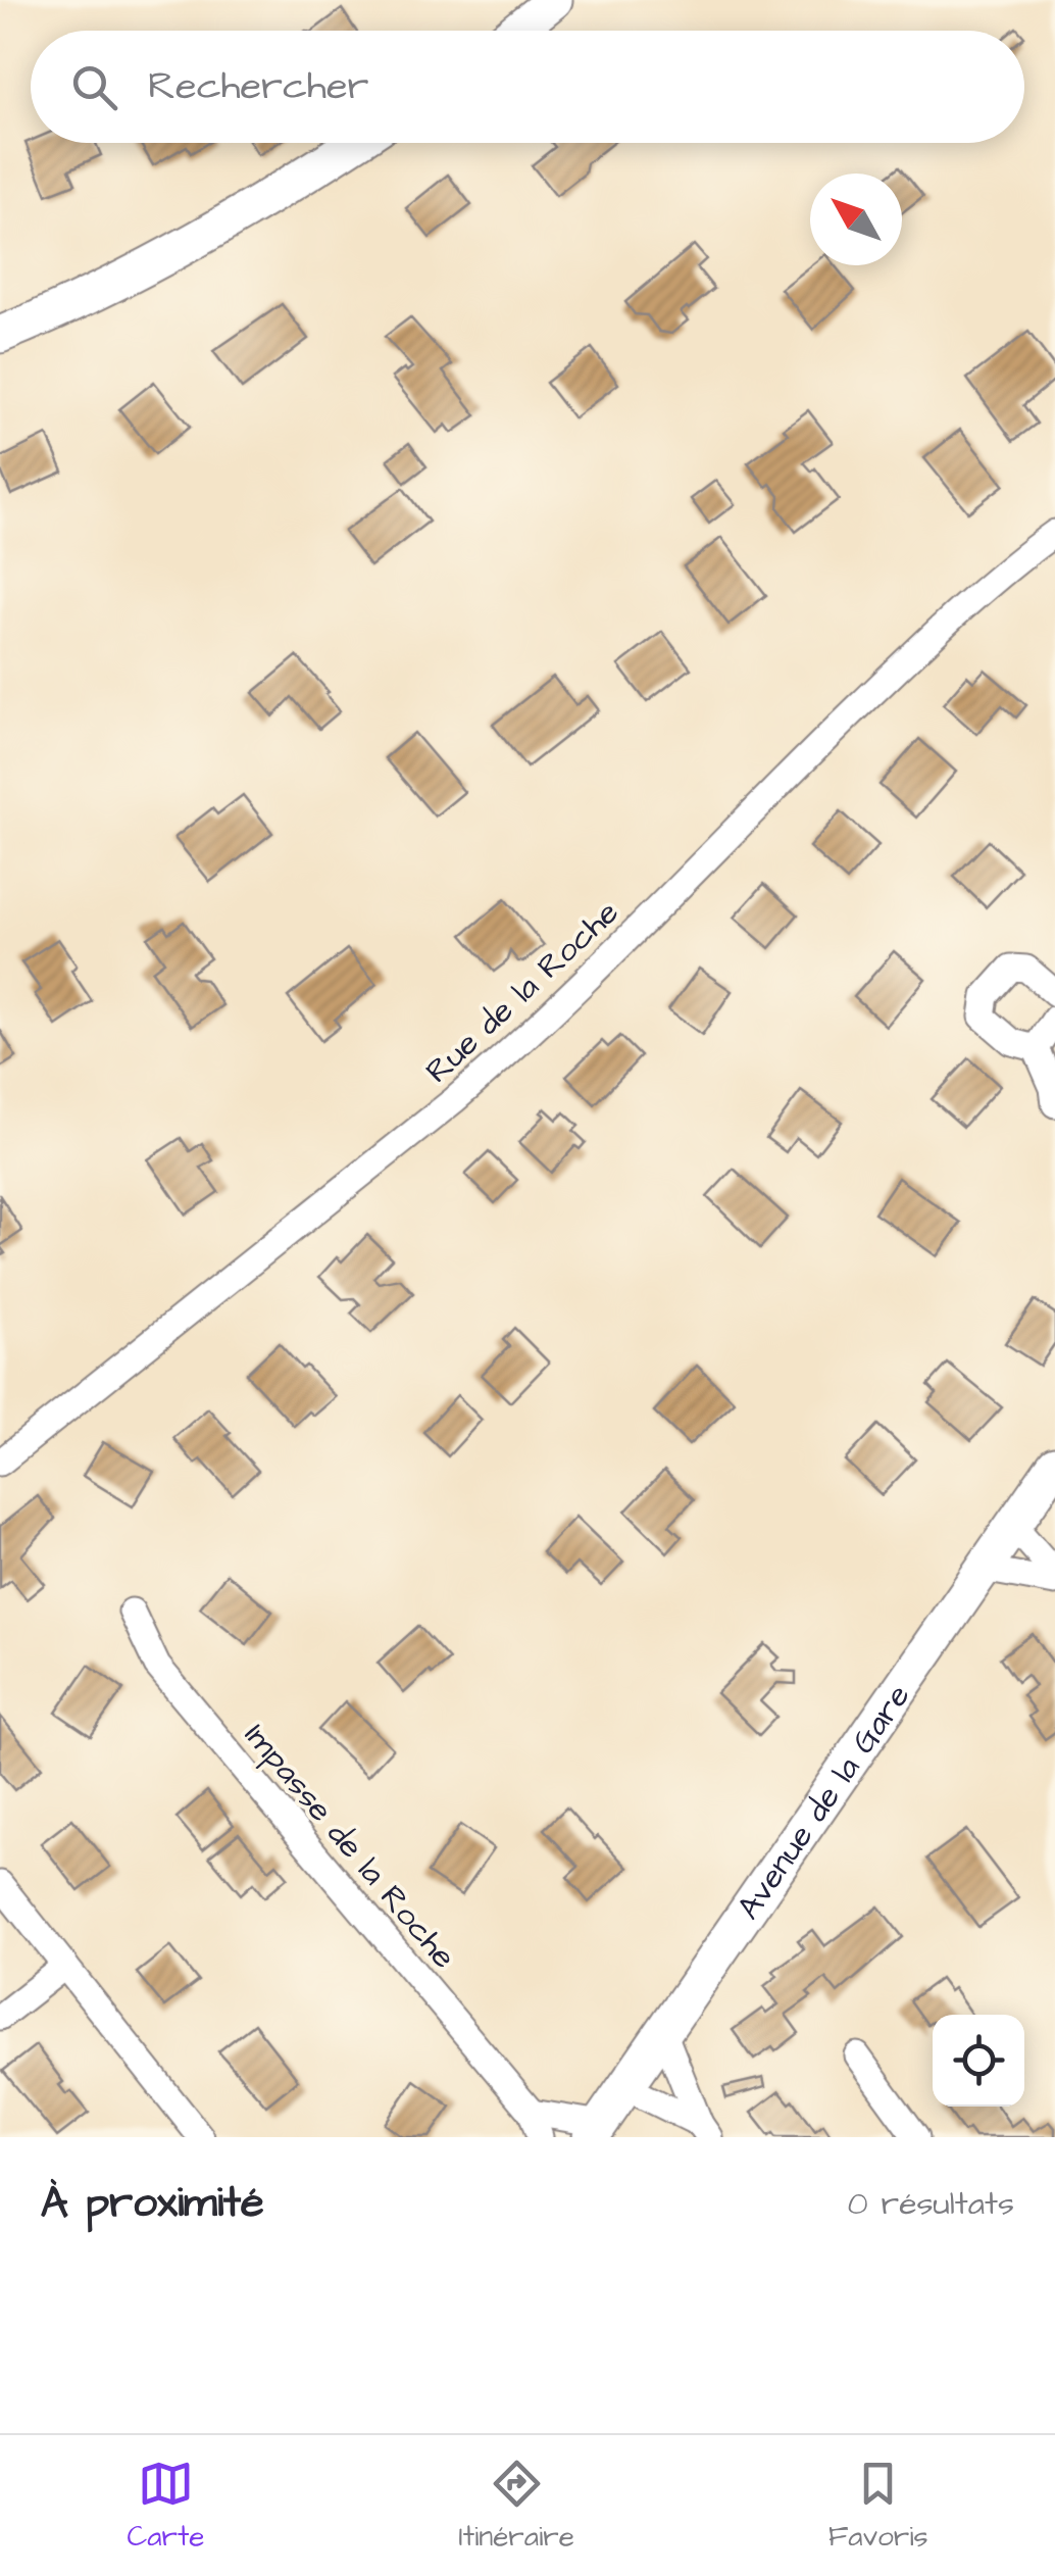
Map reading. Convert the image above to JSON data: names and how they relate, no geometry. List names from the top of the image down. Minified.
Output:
{"streets":{"street":["Rue de la Roche","Avenue de la Gare","Impasse de la Roche"]},"crossings":[["Avenue de la Gare","Impasse de la Roche"]],"north":"top left","page":{"search":"Rechercher","heading":["À proximité","0 résultats"],"nav":["Carte","Itinéraire","Favoris"]}}
